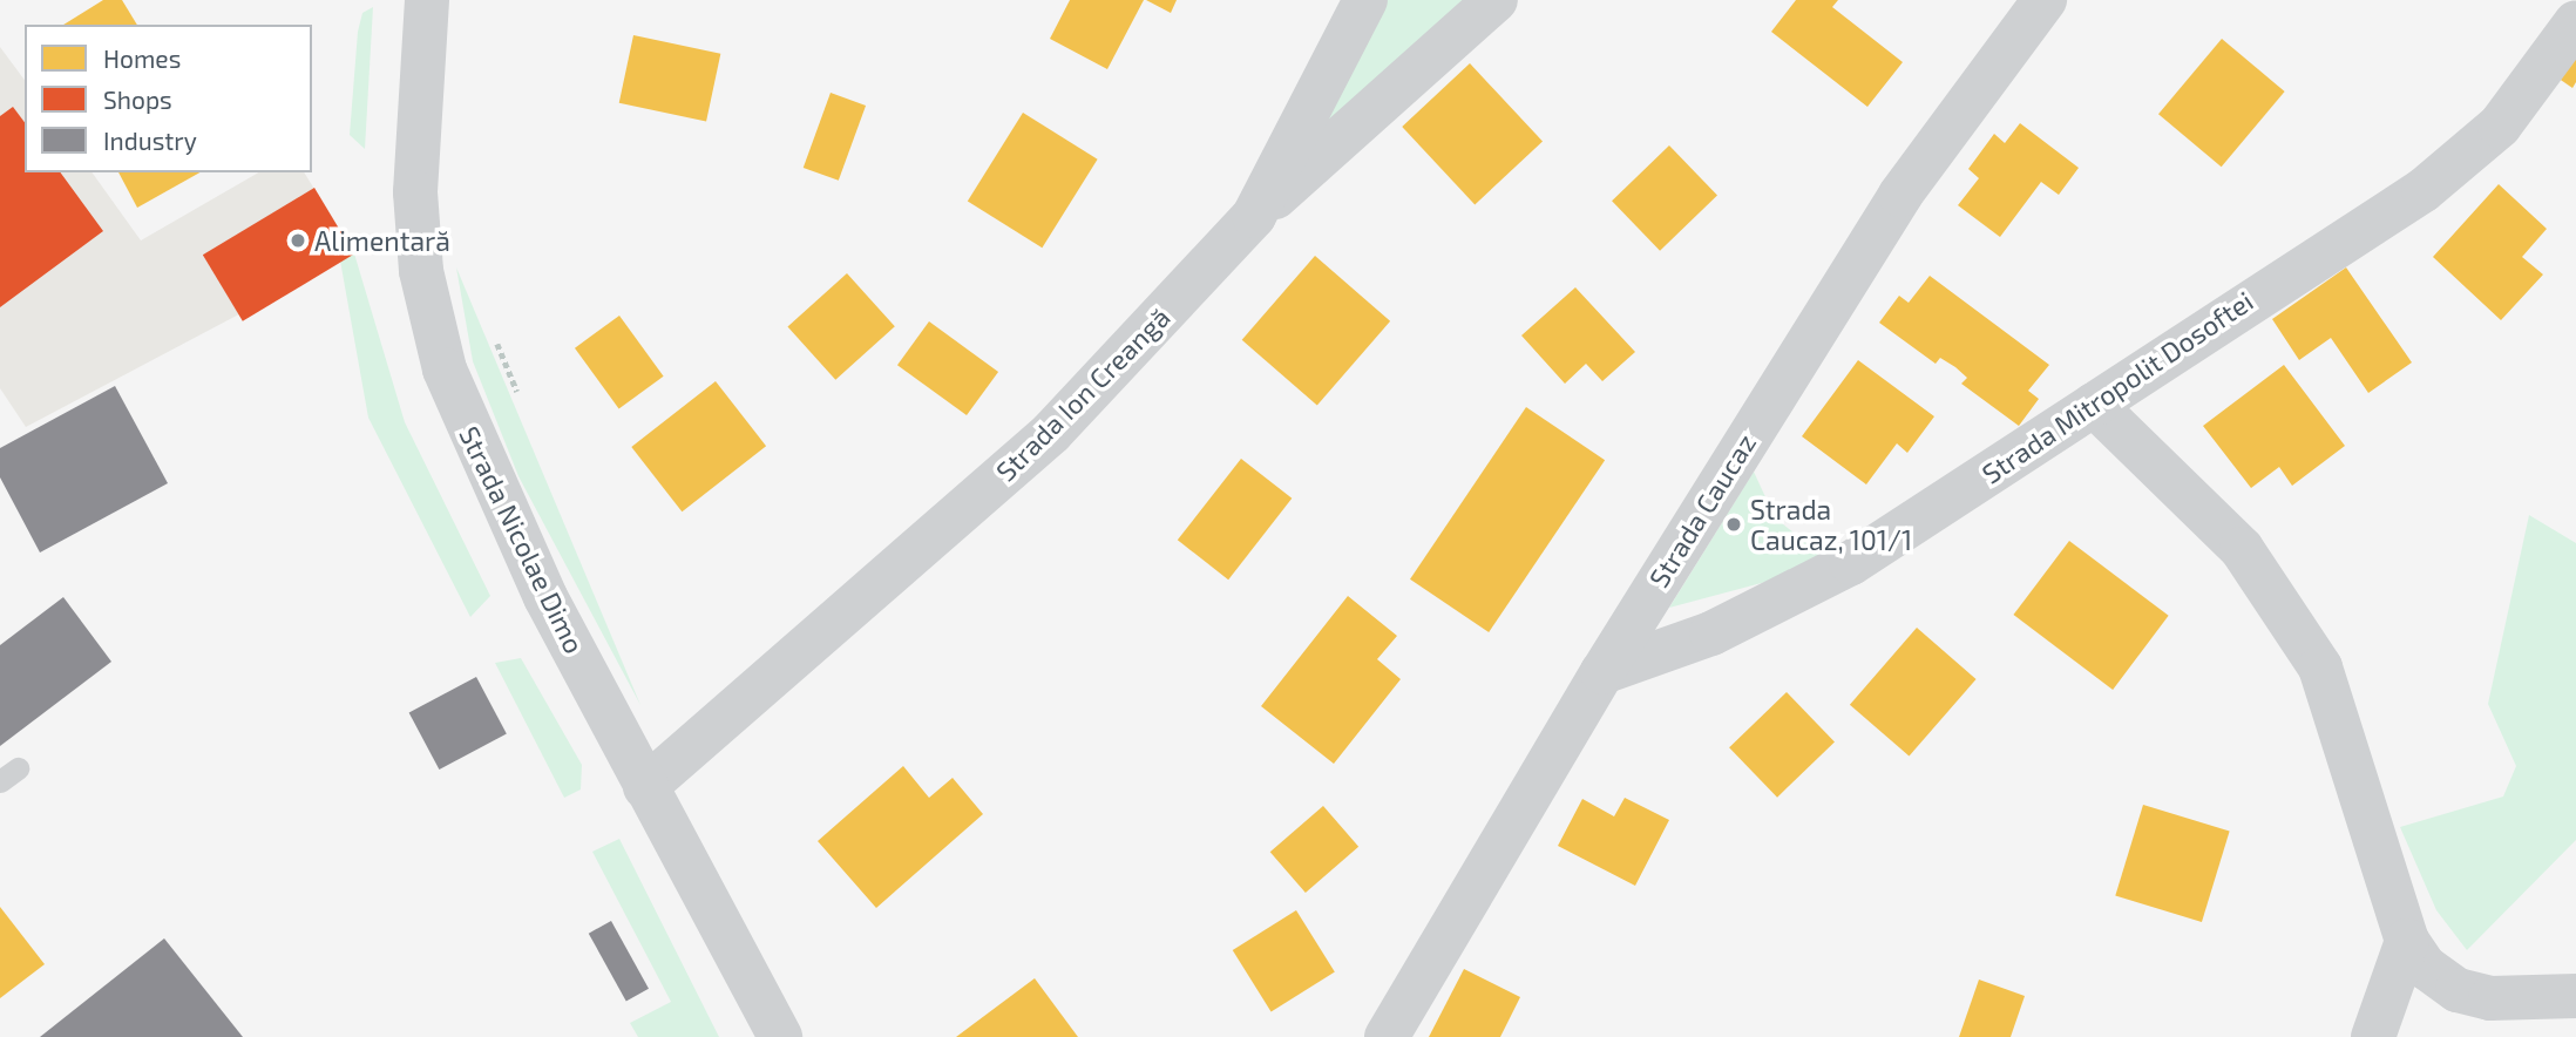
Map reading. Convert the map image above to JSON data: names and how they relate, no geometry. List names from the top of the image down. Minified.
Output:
{"streets":{"street":["Strada Mitropolit Dosoftei","Strada Ion Creangă","Strada Caucaz","Strada Nicolae Dimo"]},"crossings":[["Strada Mitropolit Dosoftei","Strada Caucaz"],["Strada Ion Creangă","Strada Nicolae Dimo"]],"places":["Alimentară","Strada Caucaz, 101/1"],"legend":["Homes","Shops","Industry"]}
